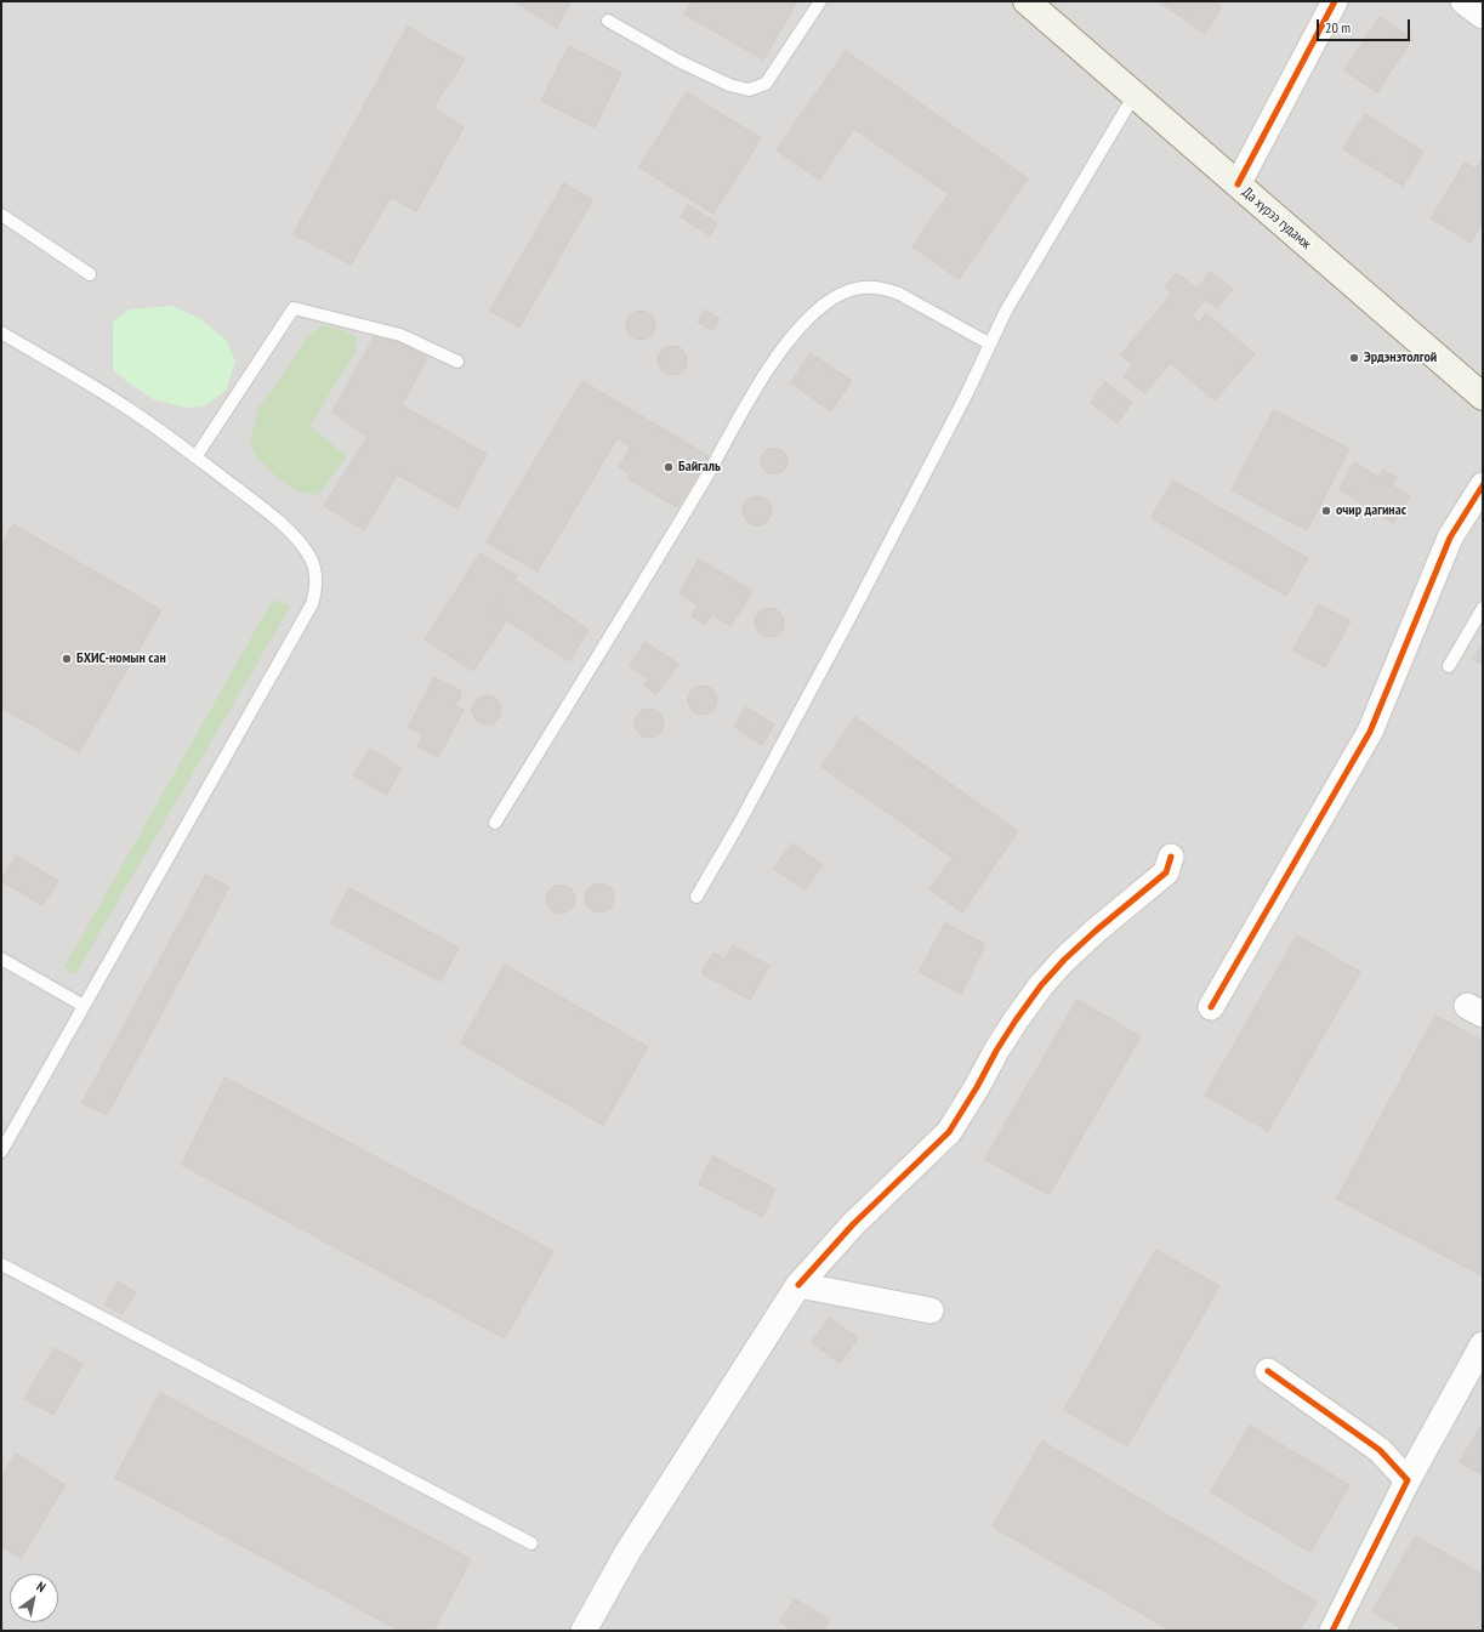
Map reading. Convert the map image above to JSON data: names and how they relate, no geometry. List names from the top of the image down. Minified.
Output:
{"streets":{"main road":["Да хүрээ гудамж"]},"places":["Эрдэнэтолгой","Байгаль","очир дагинас","БХИС-номын сан"],"scale_bar":"20 m","north":"top right"}
